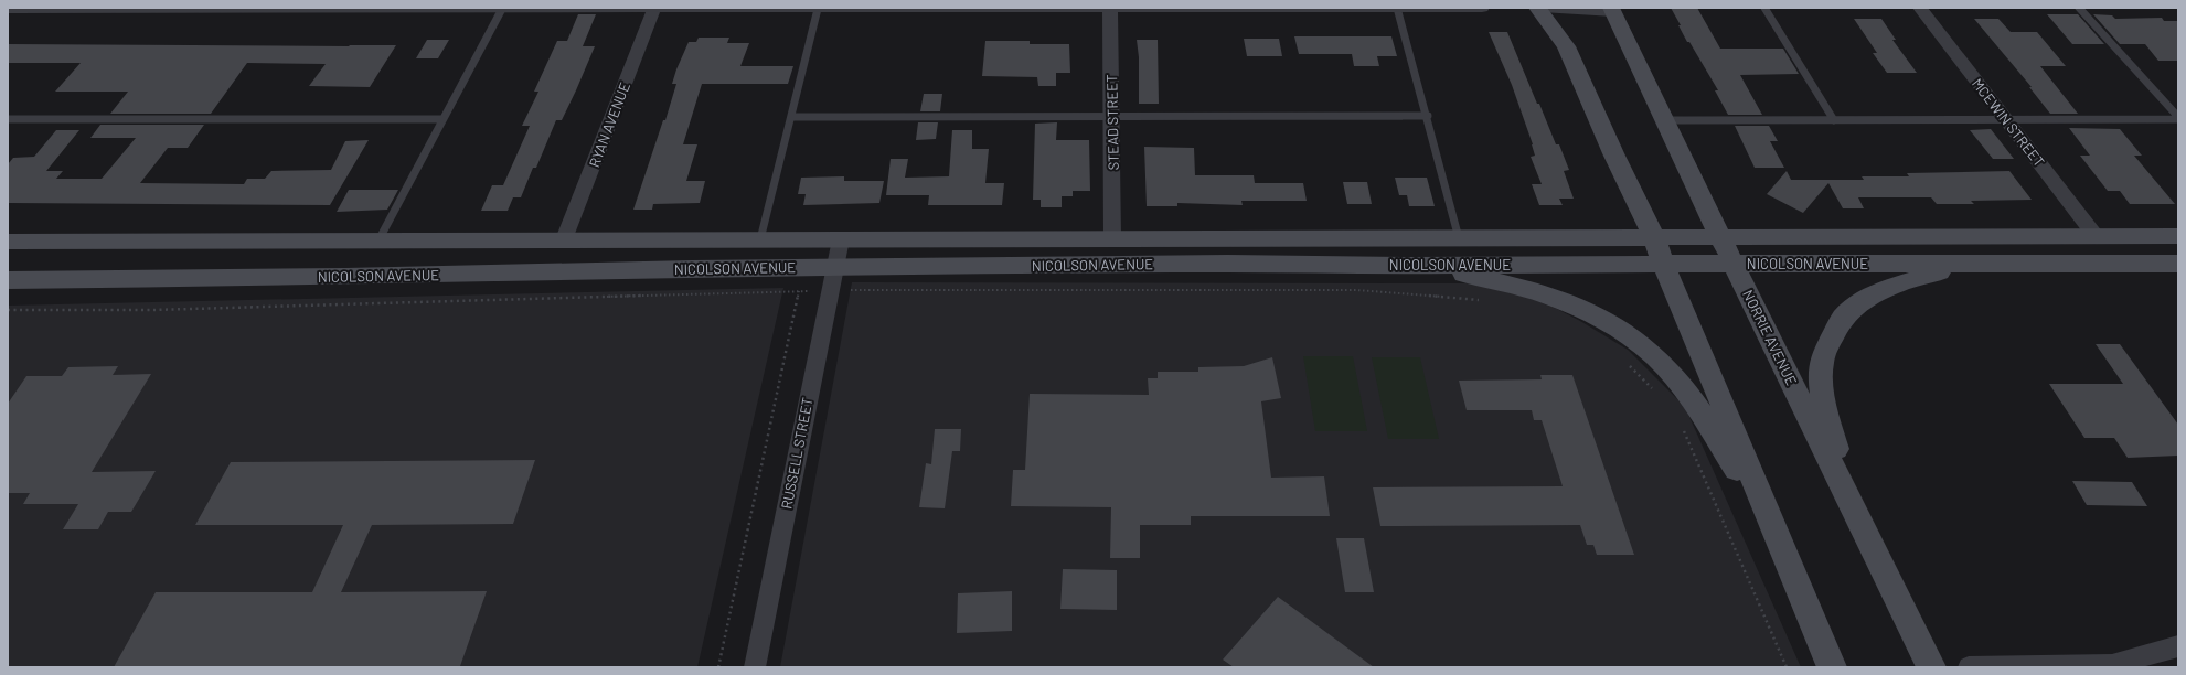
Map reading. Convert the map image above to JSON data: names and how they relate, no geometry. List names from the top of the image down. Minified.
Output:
{"streets":{"main road":["NICOLSON AVENUE","NORRIE AVENUE"],"street":["STEAD STREET","MCEWIN STREET","RYAN AVENUE","RUSSELL STREET"]},"crossings":[["STEAD STREET","NICOLSON AVENUE"],["MCEWIN STREET","NICOLSON AVENUE"],["RYAN AVENUE","NICOLSON AVENUE"],["NICOLSON AVENUE","NORRIE AVENUE"],["NICOLSON AVENUE","RUSSELL STREET"]]}
